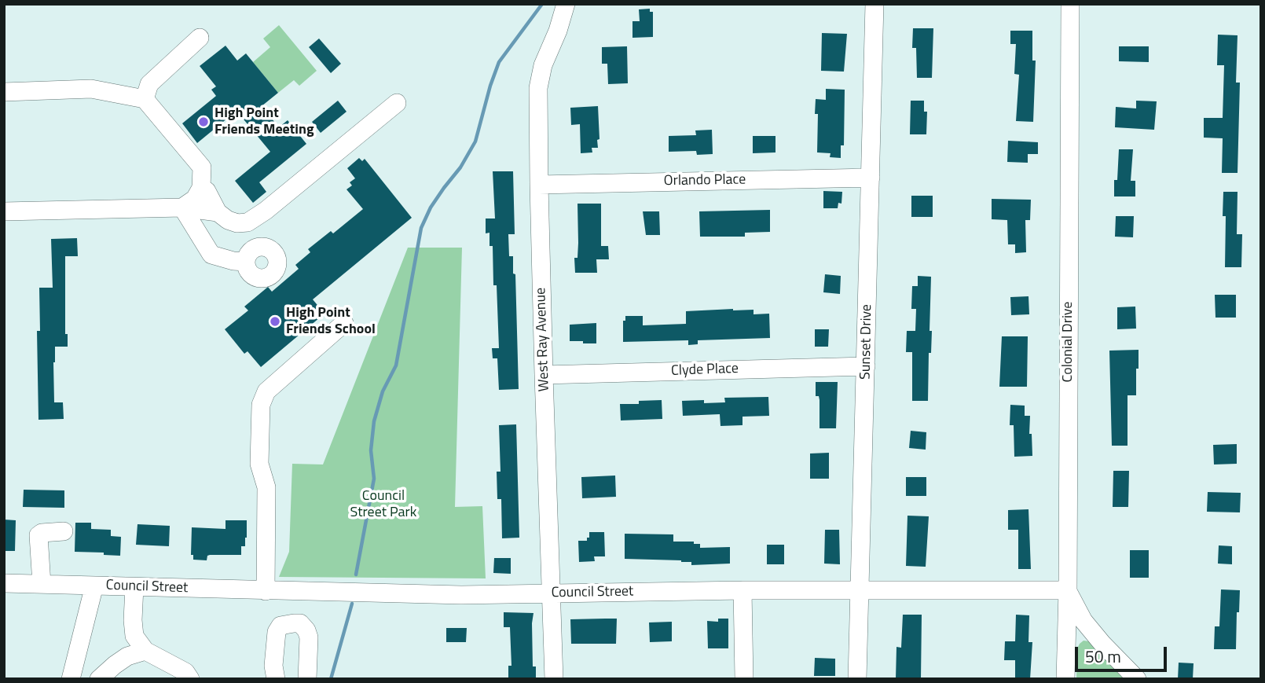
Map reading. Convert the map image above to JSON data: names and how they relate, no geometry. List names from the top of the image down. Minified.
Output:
{"streets":{"street":["Orlando Place","West Ray Avenue","Sunset Drive","Colonial Drive","Clyde Place","Council Street"]},"crossings":[["Orlando Place","West Ray Avenue"],["Orlando Place","Sunset Drive"],["West Ray Avenue","Clyde Place"],["West Ray Avenue","Council Street"],["Sunset Drive","Clyde Place"],["Sunset Drive","Council Street"],["Colonial Drive","Council Street"]],"parks":["Council Street Park"],"places":["High Point Friends Meeting","High Point Friends School"],"scale_bar":"50 m"}
